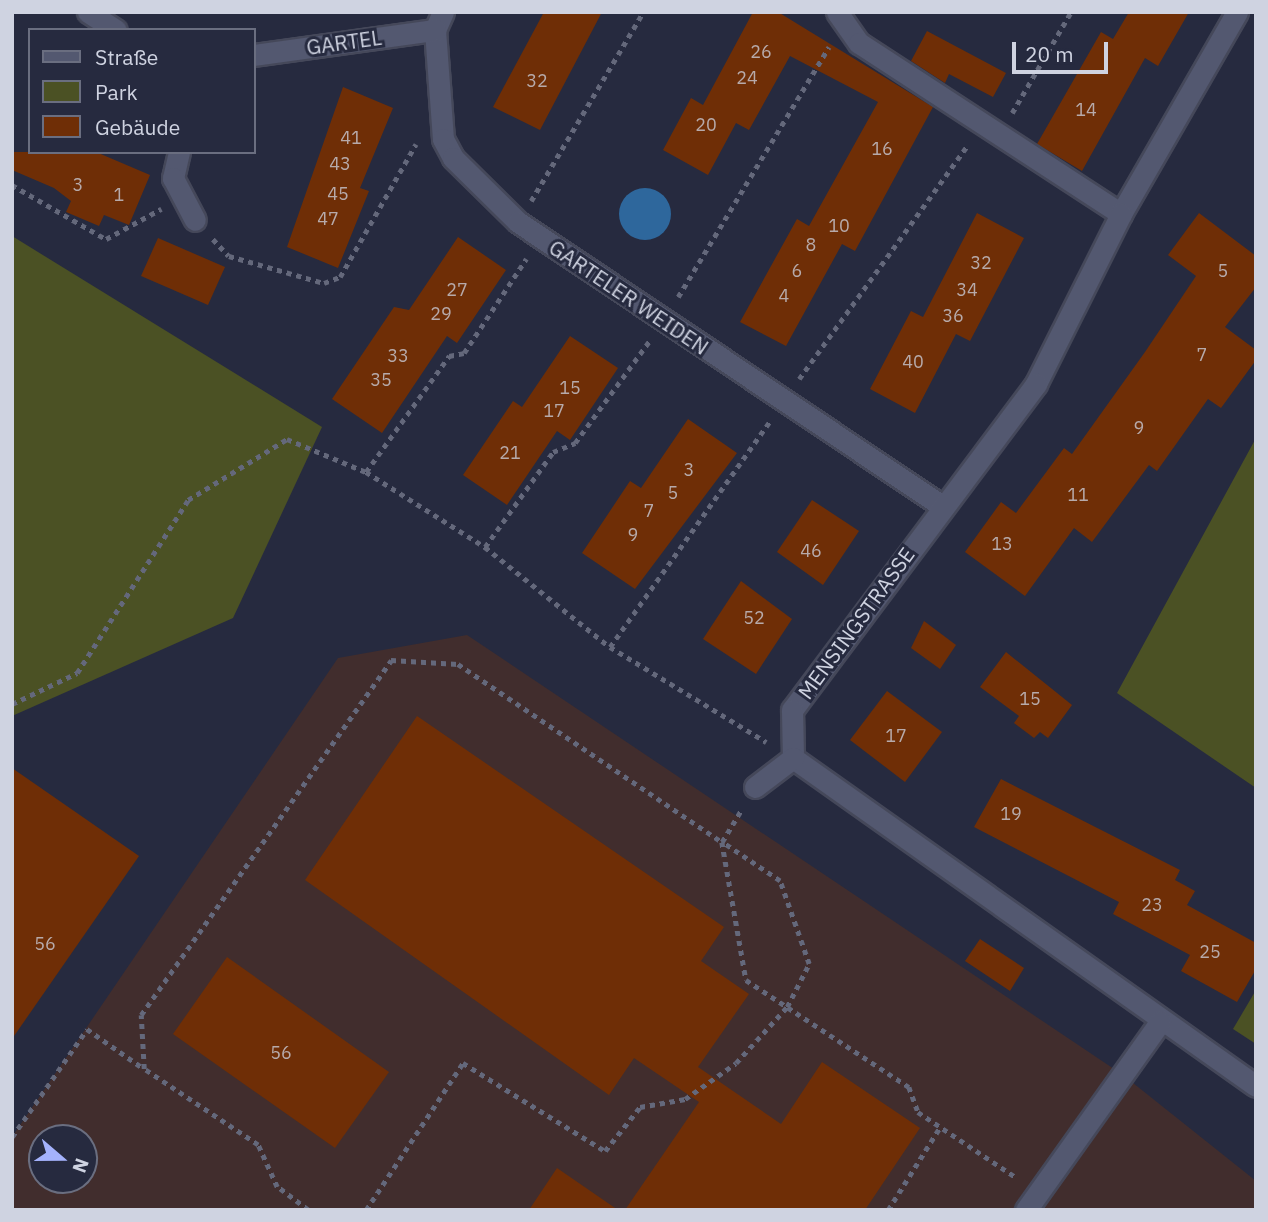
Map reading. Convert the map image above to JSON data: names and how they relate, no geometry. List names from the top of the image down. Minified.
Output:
{"streets":{"street":["GARTEL","GARTELER WEIDEN","MENSINGSTRASSE"]},"crossings":[["GARTELER WEIDEN","MENSINGSTRASSE"]],"house_numbers":["26","24","32","14","20","41","16","43","3","45","1","47","10","8","32","6","5","27","34","4","29","36","7","33","40","35","15","17","9","21","3","5","11","7","9","13","46","52","15","17","19","23","56","25","56"],"legend":["Straße","Park","Gebäude"],"scale_bar":"20 m","north":"right"}
